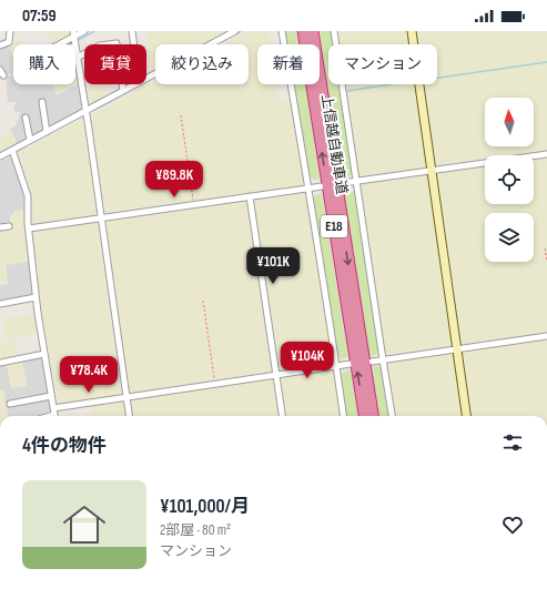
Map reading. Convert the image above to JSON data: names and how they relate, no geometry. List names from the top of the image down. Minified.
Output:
{"streets":{"highway":["上信越自動車道","E18"]},"north":"top","page":{"status":"07:59","chip":["購入","賃貸","絞り込み","新着","マンション"],"price":["¥89.8K","¥101K","¥104K","¥78.4K"],"heading":"4件の物件","list":[{"name":"¥101,000/月","note":"2部屋 · 80 m² · マンション"}]}}
